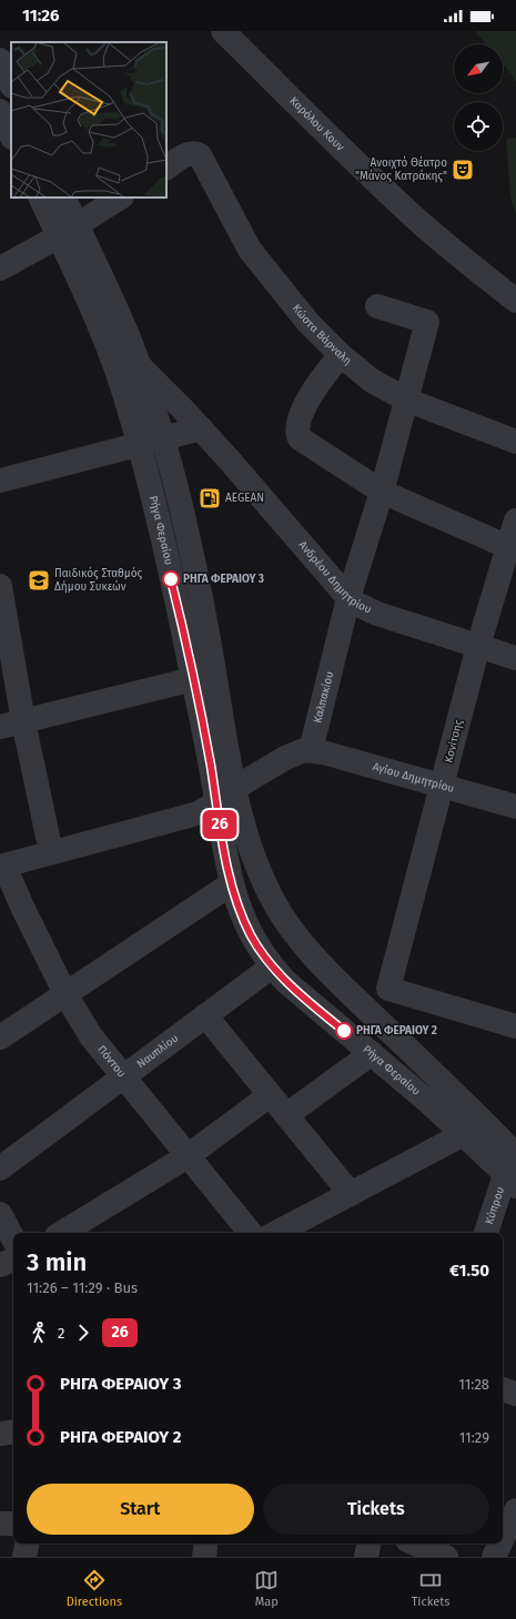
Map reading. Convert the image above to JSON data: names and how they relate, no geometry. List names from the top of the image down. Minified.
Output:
{"streets":{"street":["Καρόλου Κουν","Κώστα Βάρναλη","Ρήγα Φεραίου","Ανδρέου Δημητρίου","Καλπακίου","Κονίτσης","Αγίου Δημητρίου","Ναυπλίου","Πόντου","Κύπρου"]},"crossings":[["Κώστα Βάρναλη","Καλπακίου"],["Ρήγα Φεραίου","Ανδρέου Δημητρίου"],["Ρήγα Φεραίου","Ναυπλίου"],["Ρήγα Φεραίου","Κύπρου"],["Ανδρέου Δημητρίου","Καλπακίου"],["Ανδρέου Δημητρίου","Κονίτσης"],["Καλπακίου","Αγίου Δημητρίου"],["Κονίτσης","Αγίου Δημητρίου"],["Ναυπλίου","Πόντου"]],"places":{"theatre":["Ανοιχτό Θέατρο \"Μάνος Κατράκης\""],"fuel station":["AEGEAN"],"other":["ΡΗΓΑ ΦΕΡΑΙΟΥ 3","ΡΗΓΑ ΦΕΡΑΙΟΥ 2"],"school or university":["Παιδικός Σταθμός Δήμου Συκεών"]},"lines":["bus line 26"],"north":"bottom left","page":{"status":"11:26","on_map":"26","heading":["3 min","11:26 – 11:29 · Bus","€1.50"],"legs":["2","26"],"list":[{"name":"ΡΗΓΑ ΦΕΡΑΙΟΥ 3","value":"11:28"},{"name":"ΡΗΓΑ ΦΕΡΑΙΟΥ 2","value":"11:29"}],"buttons":["Start","Tickets"],"tabs":["Directions","Map","Tickets"]}}
